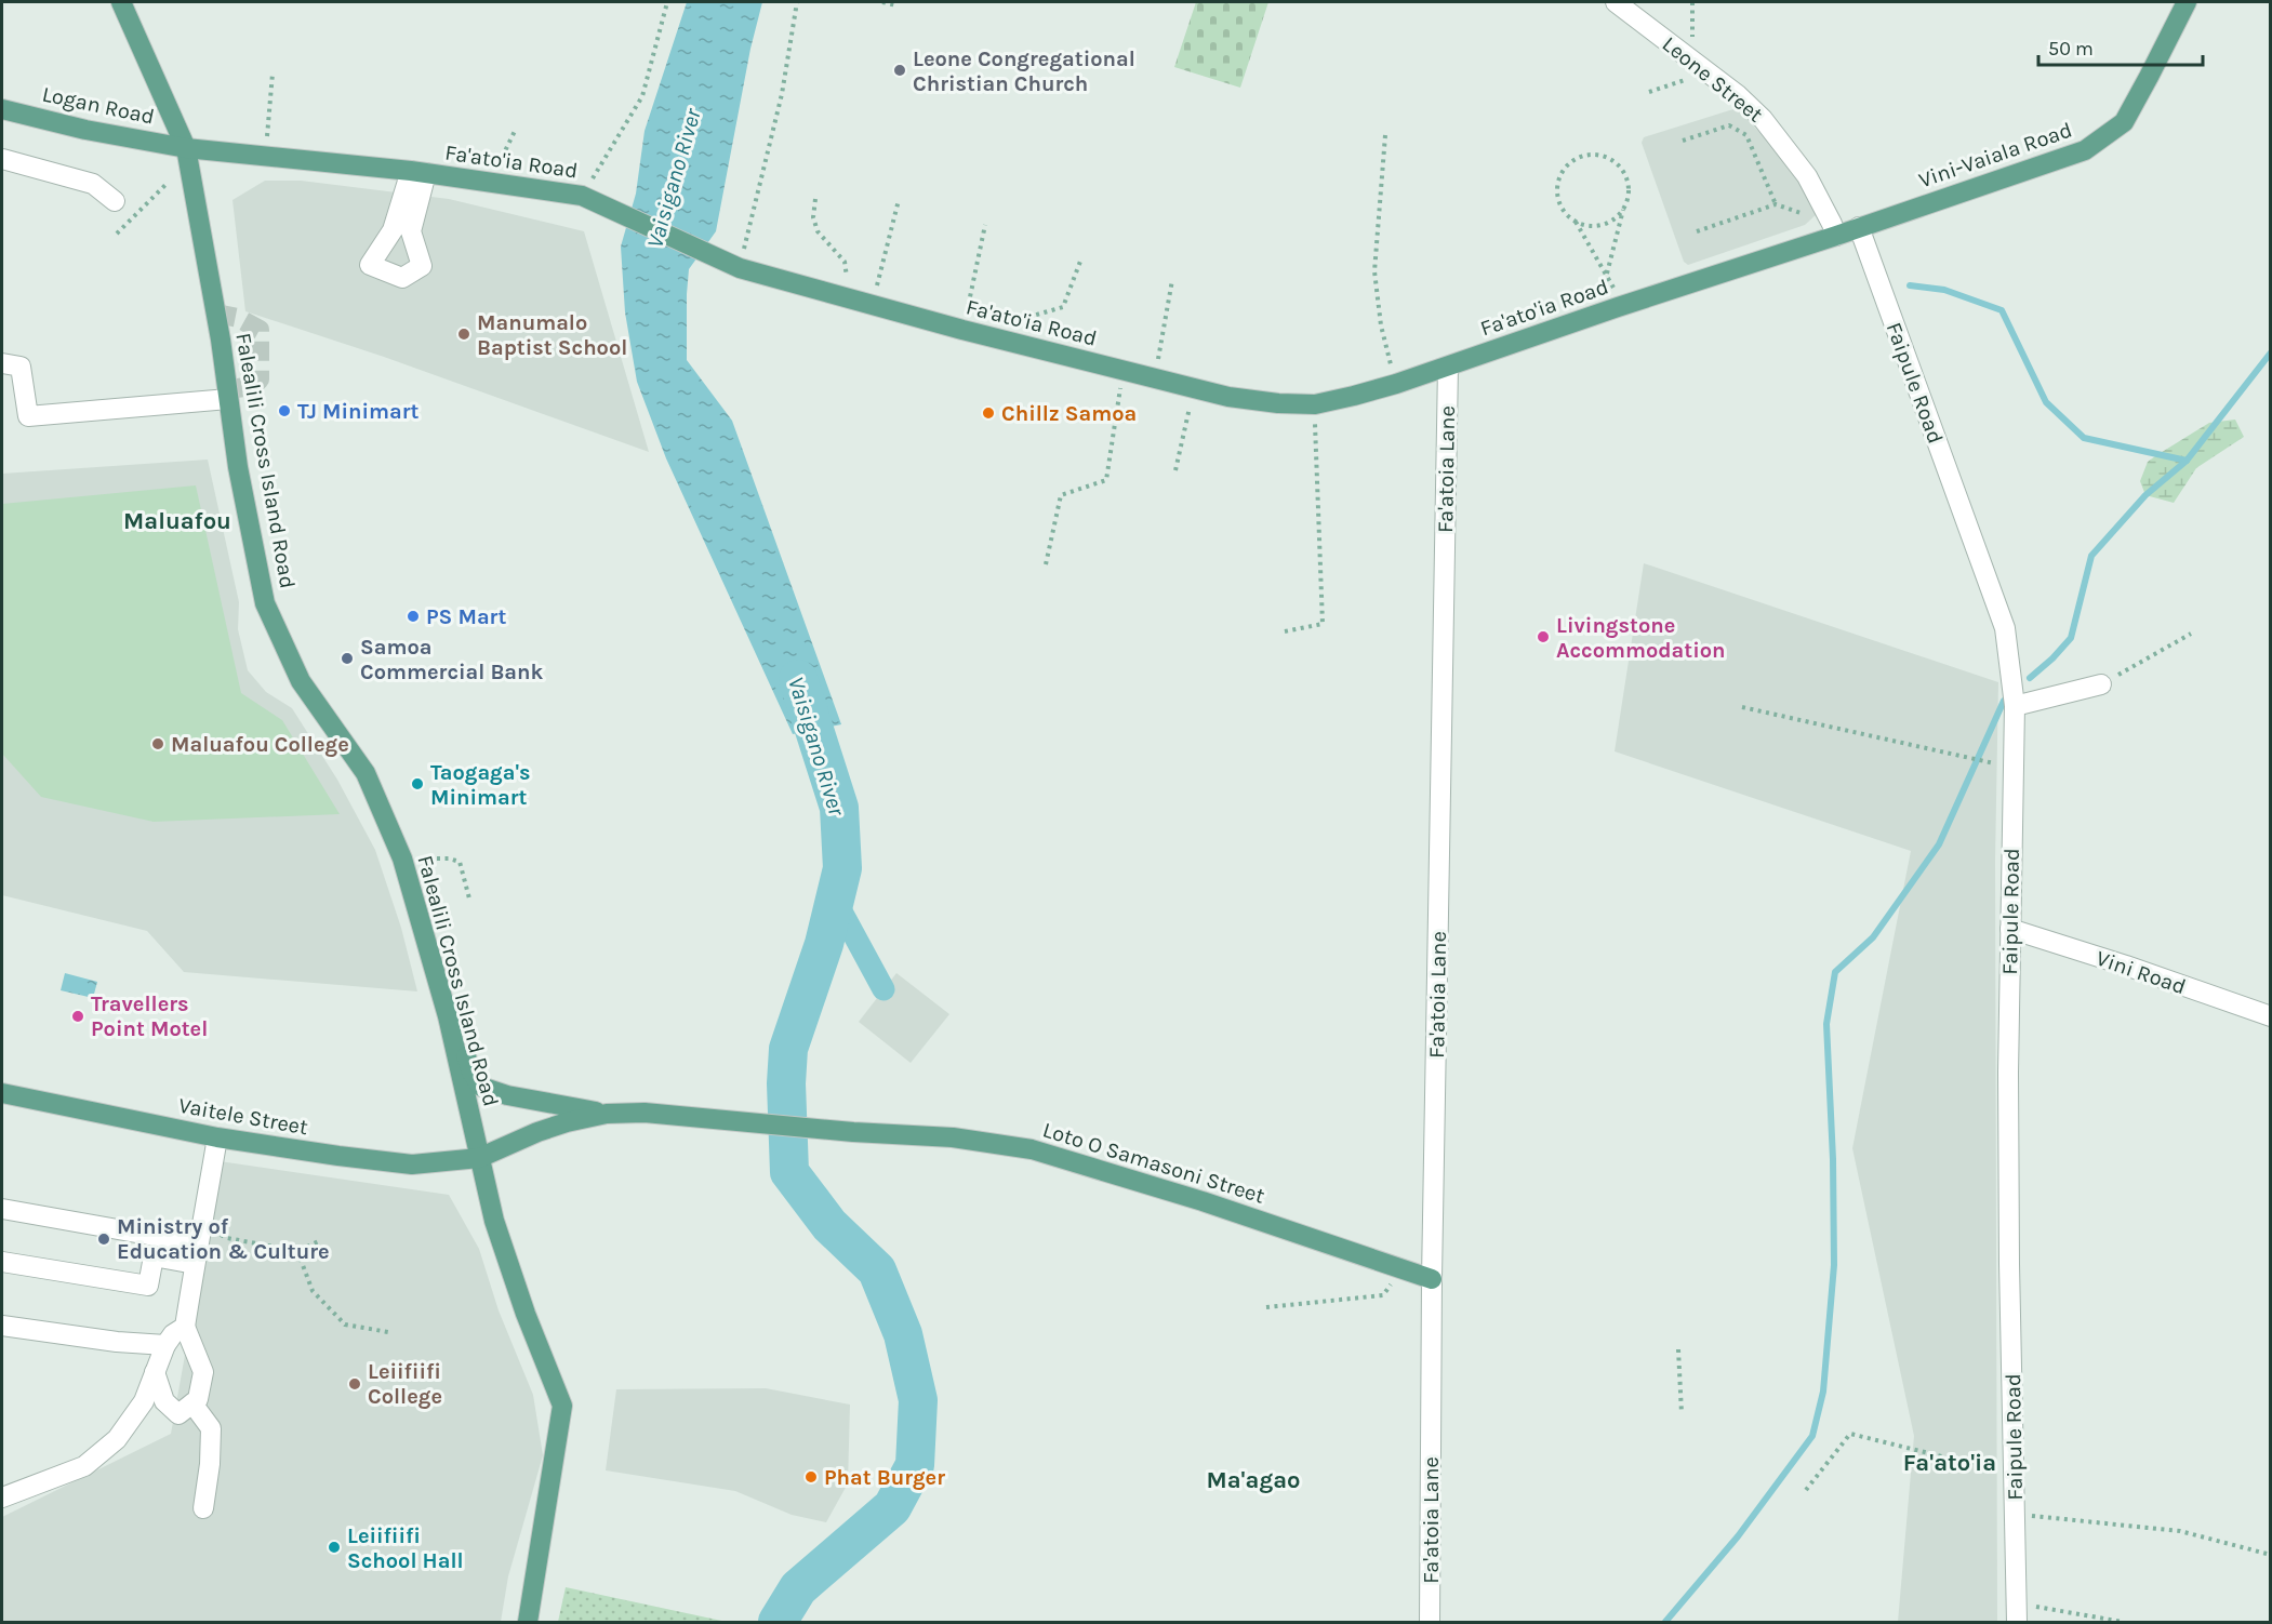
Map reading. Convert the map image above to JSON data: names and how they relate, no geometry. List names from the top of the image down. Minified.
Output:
{"streets":{"main road":["Logan Road","Vini-Vaiala Road","Fa'ato'ia Road","Falealili Cross Island Road","Vaitele Street","Loto O Samasoni Street"],"street":["Leone Street","Faipule Road","Fa'atoia Lane","Vini Road"]},"crossings":[["Leone Street","Fa'ato'ia Road"],["Logan Road","Fa'ato'ia Road"],["Logan Road","Falealili Cross Island Road"],["Vini-Vaiala Road","Fa'ato'ia Road"],["Vini-Vaiala Road","Faipule Road"],["Fa'ato'ia Road","Faipule Road"],["Fa'ato'ia Road","Falealili Cross Island Road"],["Fa'ato'ia Road","Fa'atoia Lane"],["Faipule Road","Vini Road"],["Falealili Cross Island Road","Vaitele Street"],["Fa'atoia Lane","Loto O Samasoni Street"]],"districts":["Maluafou","Fa'ato'ia","Ma'agao"],"water":["Vaisigano River"],"places":["Leone Congregational Christian Church","Manumalo Baptist School","TJ Minimart","Chillz Samoa","PS Mart","Livingstone Accommodation","Samoa Commercial Bank","Maluafou College","Taogaga's Minimart","Travellers Point Motel","Ministry of Education & Culture","Leiifiifi College","Phat Burger","Leiifiifi School Hall"],"scale_bar":"50 m"}
